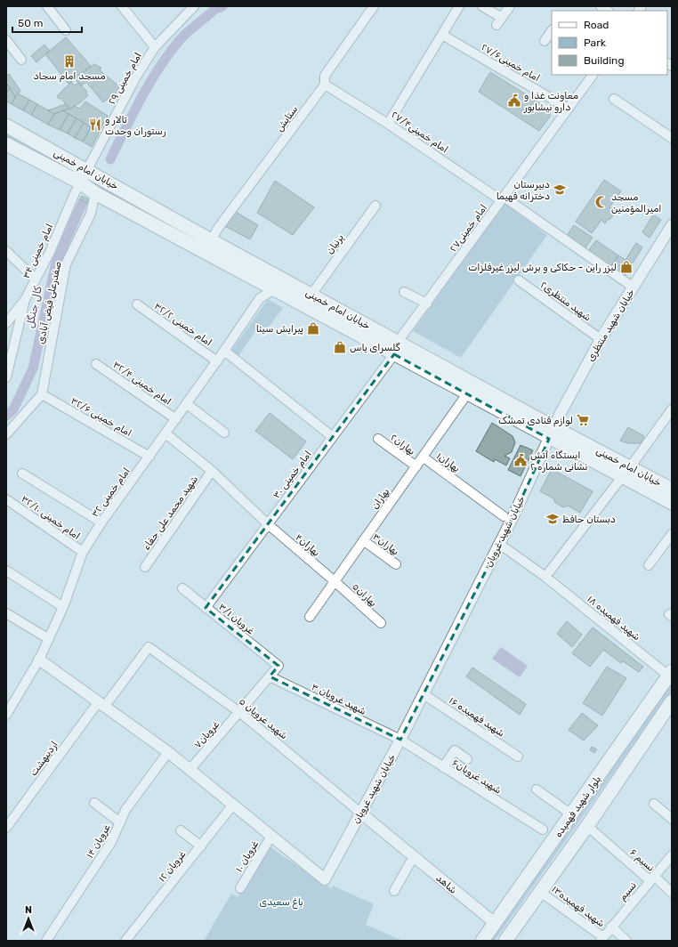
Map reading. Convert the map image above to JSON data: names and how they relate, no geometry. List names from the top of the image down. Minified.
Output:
{"streets":{"main road":["خیابان امام خمینی","بلوار شهید فهمیده"],"street":["امام خمینی۲۷/۶","امام خمینی ۲۹","ستایش","امام خمینی۲۷/۴","امام خمینی۲۷","پرنیان","امام خمینی ۳۴","شهید منتظری۲","صفدرعلی فیض آبادی","امام خمینی ۳۲/۲","خیابان شهید منتظری","امام خمینی ۳۲/۴","امام خمینی ۳۲/۶","بهاران۲","بهاران۱","امام خمینی ۳۰","امام خمینی ۳۲","بهاران","شهید محمد علی جفاء","امام خمینی ۳۲/۱۰","خیابان شهید غرویان","بهاران۳","بهاران۴","بهاران۵","شهید فهمیده ۱۸","غرویان ۳/۱","شهید غرویان ۳","شهید فهمیده ۱۶","شهید غرویان ۵","غرویان۷","اردیبهشت","شهید غرویان۶","غرویان ۱۴","غرویان ۱۰","نسیم ۶","غرویان ۱۲","شاهد","نسیم","شهید فهمیده۱۳"]},"crossings":[["امام خمینی۲۷/۶","امام خمینی۲۷"],["امام خمینی ۲۹","خیابان امام خمینی"],["امام خمینی ۲۹","امام خمینی ۳۴"],["ستایش","امام خمینی۲۷/۴"],["ستایش","خیابان امام خمینی"],["امام خمینی۲۷/۴","امام خمینی۲۷"],["امام خمینی۲۷/۴","خیابان شهید منتظری"],["خیابان امام خمینی","امام خمینی۲۷"],["خیابان امام خمینی","پرنیان"],["خیابان امام خمینی","امام خمینی ۳۴"],["خیابان امام خمینی","صفدرعلی فیض آبادی"],["خیابان امام خمینی","خیابان شهید منتظری"],["خیابان امام خمینی","امام خمینی ۳۰"],["خیابان امام خمینی","بهاران"],["خیابان امام خمینی","خیابان شهید غرویان"],["امام خمینی۲۷","امام خمینی ۳۰"],["شهید منتظری۲","خیابان شهید منتظری"],["صفدرعلی فیض آبادی","امام خمینی ۳۲/۶"],["امام خمینی ۳۲/۲","امام خمینی ۳۲"],["خیابان شهید منتظری","خیابان شهید غرویان"],["امام خمینی ۳۲/۴","امام خمینی ۳۲"],["امام خمینی ۳۲/۶","امام خمینی ۳۲"],["بهاران۲","بهاران"],["بهاران۱","بهاران"],["امام خمینی ۳۰","بهاران۴"],["امام خمینی ۳۰","غرویان ۳/۱"],["امام خمینی ۳۲","امام خمینی ۳۲/۱۰"],["امام خمینی ۳۲","خیابان شهید غرویان"],["امام خمینی ۳۲","بهاران۴"],["بهاران","بهاران۳"],["بهاران","بهاران۴"],["بهاران","بهاران۵"],["شهید محمد علی جفاء","بهاران۴"],["خیابان شهید غرویان","شهید فهمیده ۱۸"],["خیابان شهید غرویان","شهید غرویان ۳"],["خیابان شهید غرویان","شهید فهمیده ۱۶"],["خیابان شهید غرویان","شهید غرویان ۵"],["خیابان شهید غرویان","غرویان۷"],["خیابان شهید غرویان","اردیبهشت"],["خیابان شهید غرویان","شهید غرویان۶"],["خیابان شهید غرویان","غرویان ۱۴"],["خیابان شهید غرویان","غرویان ۱۰"],["خیابان شهید غرویان","غرویان ۱۲"],["خیابان شهید غرویان","شاهد"],["بهاران۴","بهاران۵"],["شهید فهمیده ۱۸","بلوار شهید فهمیده"],["غرویان ۳/۱","غرویان۷"],["شهید غرویان ۳","غرویان۷"],["شهید غرویان ۳","شهید غرویان۶"],["شهید غرویان ۵","غرویان۷"],["شهید غرویان ۵","اردیبهشت"],["شهید غرویان ۵","شاهد"],["بلوار شهید فهمیده","نسیم ۶"],["بلوار شهید فهمیده","شاهد"],["بلوار شهید فهمیده","شهید فهمیده۱۳"],["نسیم ۶","نسیم"],["نسیم","شهید فهمیده۱۳"]],"water":["کال جنگل"],"parks":["باغ سعیدی"],"places":{"building":["مسجد امام سجاد"],"public building":["معاونت غذا و دارو نیشابور","ایستگاه آتش نشانی شماره ۲"],"restaurant":["تالار و رستوران وحدت"],"school or university":["دبیرستان دخترانه فهیما","دبستان حافظ"],"mosque":["مسجد امیرالمؤمنین"],"shop":["لیزر راین - حکاکی و برش لیزر غیرفلزات","پیرایش سینا","گلسرای یاس"],"supermarket":["لوازم قنادی تمشک"]},"legend":["Road","Park","Building"],"scale_bar":"50 m","north":"top"}
